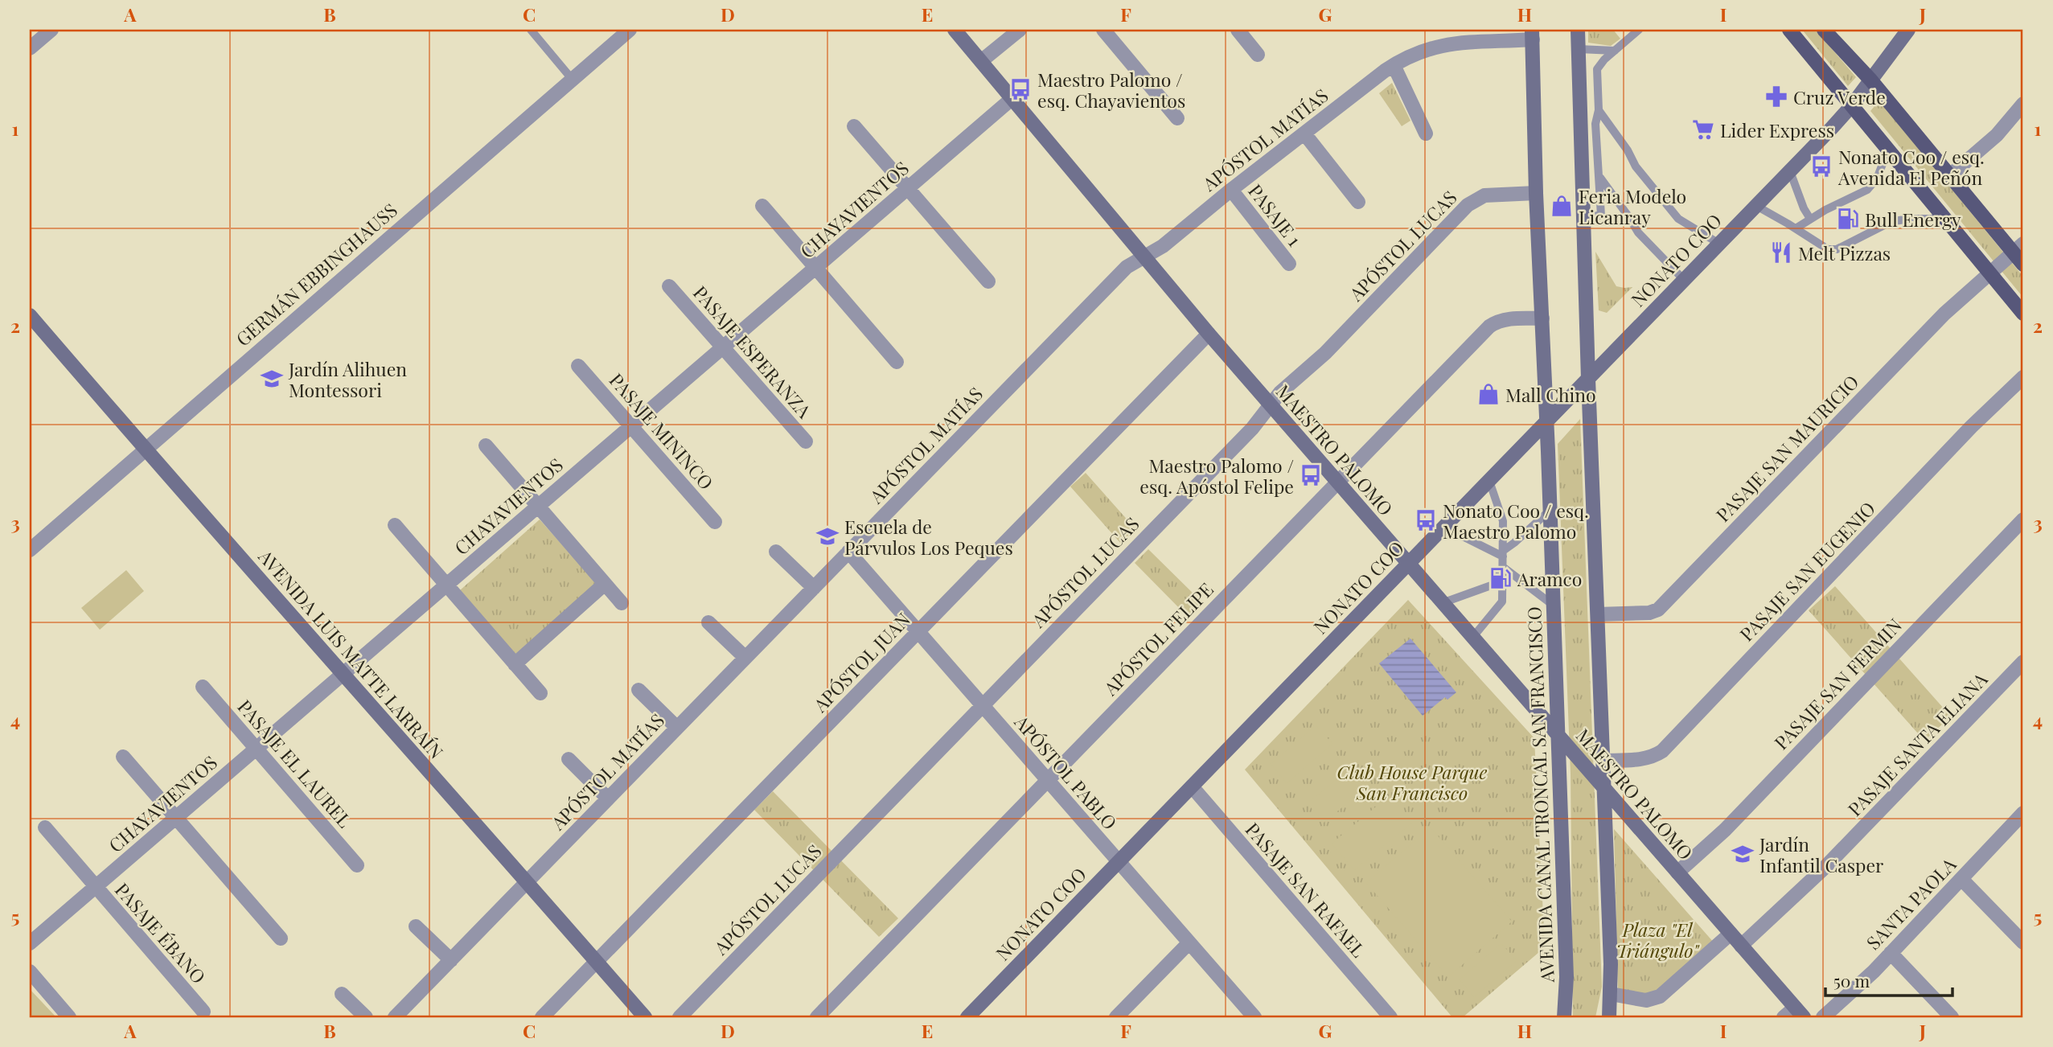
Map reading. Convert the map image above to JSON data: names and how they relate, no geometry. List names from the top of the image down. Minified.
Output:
{"streets":{"street":["APÓSTOL MATÍAS","CHAYAVIENTOS","PASAJE 1","APÓSTOL LUCAS","NONATO COO","GERMÁN EBBINGHAUSS","PASAJE ESPERANZA","PASAJE MININCO","PASAJE SAN MAURICIO","MAESTRO PALOMO","PASAJE SAN EUGENIO","APÓSTOL FELIPE","AVENIDA LUIS MATTE LARRAÍN","APÓSTOL JUAN","PASAJE SAN FERMIN","PASAJE SANTA ELIANA","PASAJE EL LAUREL","APÓSTOL PABLO","AVENIDA CANAL TRONCAL SAN FRANCISCO","PASAJE SAN RAFAEL","SANTA PAOLA","PASAJE ÉBANO"]},"crossings":[["APÓSTOL MATÍAS","PASAJE 1"],["APÓSTOL MATÍAS","MAESTRO PALOMO"],["APÓSTOL MATÍAS","AVENIDA LUIS MATTE LARRAÍN"],["APÓSTOL MATÍAS","APÓSTOL PABLO"],["APÓSTOL MATÍAS","AVENIDA CANAL TRONCAL SAN FRANCISCO"],["CHAYAVIENTOS","PASAJE ESPERANZA"],["CHAYAVIENTOS","PASAJE MININCO"],["CHAYAVIENTOS","MAESTRO PALOMO"],["CHAYAVIENTOS","AVENIDA LUIS MATTE LARRAÍN"],["CHAYAVIENTOS","PASAJE EL LAUREL"],["CHAYAVIENTOS","PASAJE ÉBANO"],["APÓSTOL LUCAS","MAESTRO PALOMO"],["APÓSTOL LUCAS","APÓSTOL PABLO"],["APÓSTOL LUCAS","AVENIDA CANAL TRONCAL SAN FRANCISCO"],["NONATO COO","MAESTRO PALOMO"],["NONATO COO","APÓSTOL PABLO"],["NONATO COO","AVENIDA CANAL TRONCAL SAN FRANCISCO"],["NONATO COO","PASAJE SAN RAFAEL"],["GERMÁN EBBINGHAUSS","AVENIDA LUIS MATTE LARRAÍN"],["MAESTRO PALOMO","APÓSTOL FELIPE"],["MAESTRO PALOMO","APÓSTOL JUAN"],["MAESTRO PALOMO","PASAJE SAN FERMIN"],["MAESTRO PALOMO","PASAJE SANTA ELIANA"],["MAESTRO PALOMO","AVENIDA CANAL TRONCAL SAN FRANCISCO"],["APÓSTOL FELIPE","APÓSTOL PABLO"],["APÓSTOL FELIPE","AVENIDA CANAL TRONCAL SAN FRANCISCO"],["AVENIDA LUIS MATTE LARRAÍN","APÓSTOL JUAN"],["APÓSTOL JUAN","APÓSTOL PABLO"]],"parks":["Club House Parque San Francisco","Plaza \"El Triángulo\""],"places":{"bus stop":["Maestro Palomo / esq. Chayavientos","Nonato Coo / esq. Avenida El Peñón","Maestro Palomo / esq. Apóstol Felipe","Nonato Coo / esq. Maestro Palomo"],"pharmacy":["Cruz Verde"],"supermarket":["Lider Express"],"shop":["Feria Modelo Licanray","Mall Chino"],"fuel station":["Bull Energy","Aramco"],"restaurant":["Melt Pizzas"],"school or university":["Jardín Alihuen Montessori","Escuela de Párvulos Los Peques","Jardín Infantil Casper"]},"scale_bar":"50 m","grid":{"columns":["A","B","C","D","E","F","G","H","I","J"],"rows":["1","2","3","4","5"]}}
